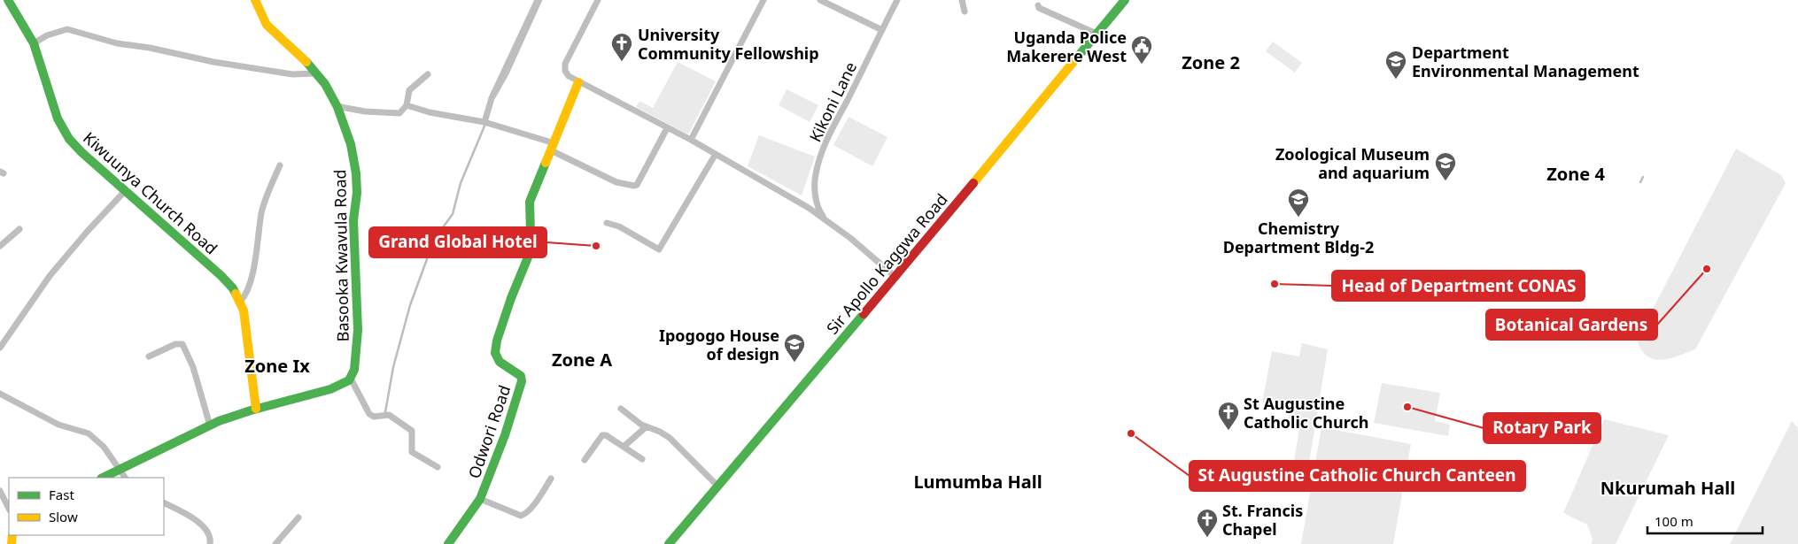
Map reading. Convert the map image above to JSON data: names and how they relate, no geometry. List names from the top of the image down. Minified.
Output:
{"streets":{"street":["Kikoni Lane","Kiwuunya Church Road","Basooka Kwavula Road","Sir Apollo Kaggwa Road","Odwori Road"]},"districts":["Zone 2","Zone 4","Zone A","Zone Ix","Lumumba Hall","Nkurumah Hall"],"places":{"church":["University Community Fellowship","St Augustine Catholic Church","St. Francis Chapel"],"public building":["Uganda Police Makerere West"],"school or university":["Department Environmental Management","Zoological Museum and aquarium","Chemistry Department Bldg-2","Ipogogo House of design"],"other":["Grand Global Hotel","Botanical Gardens","Head of Department CONAS","Rotary Park","St Augustine Catholic Church Canteen"]},"legend":["Fast","Slow"],"scale_bar":"100 m"}
